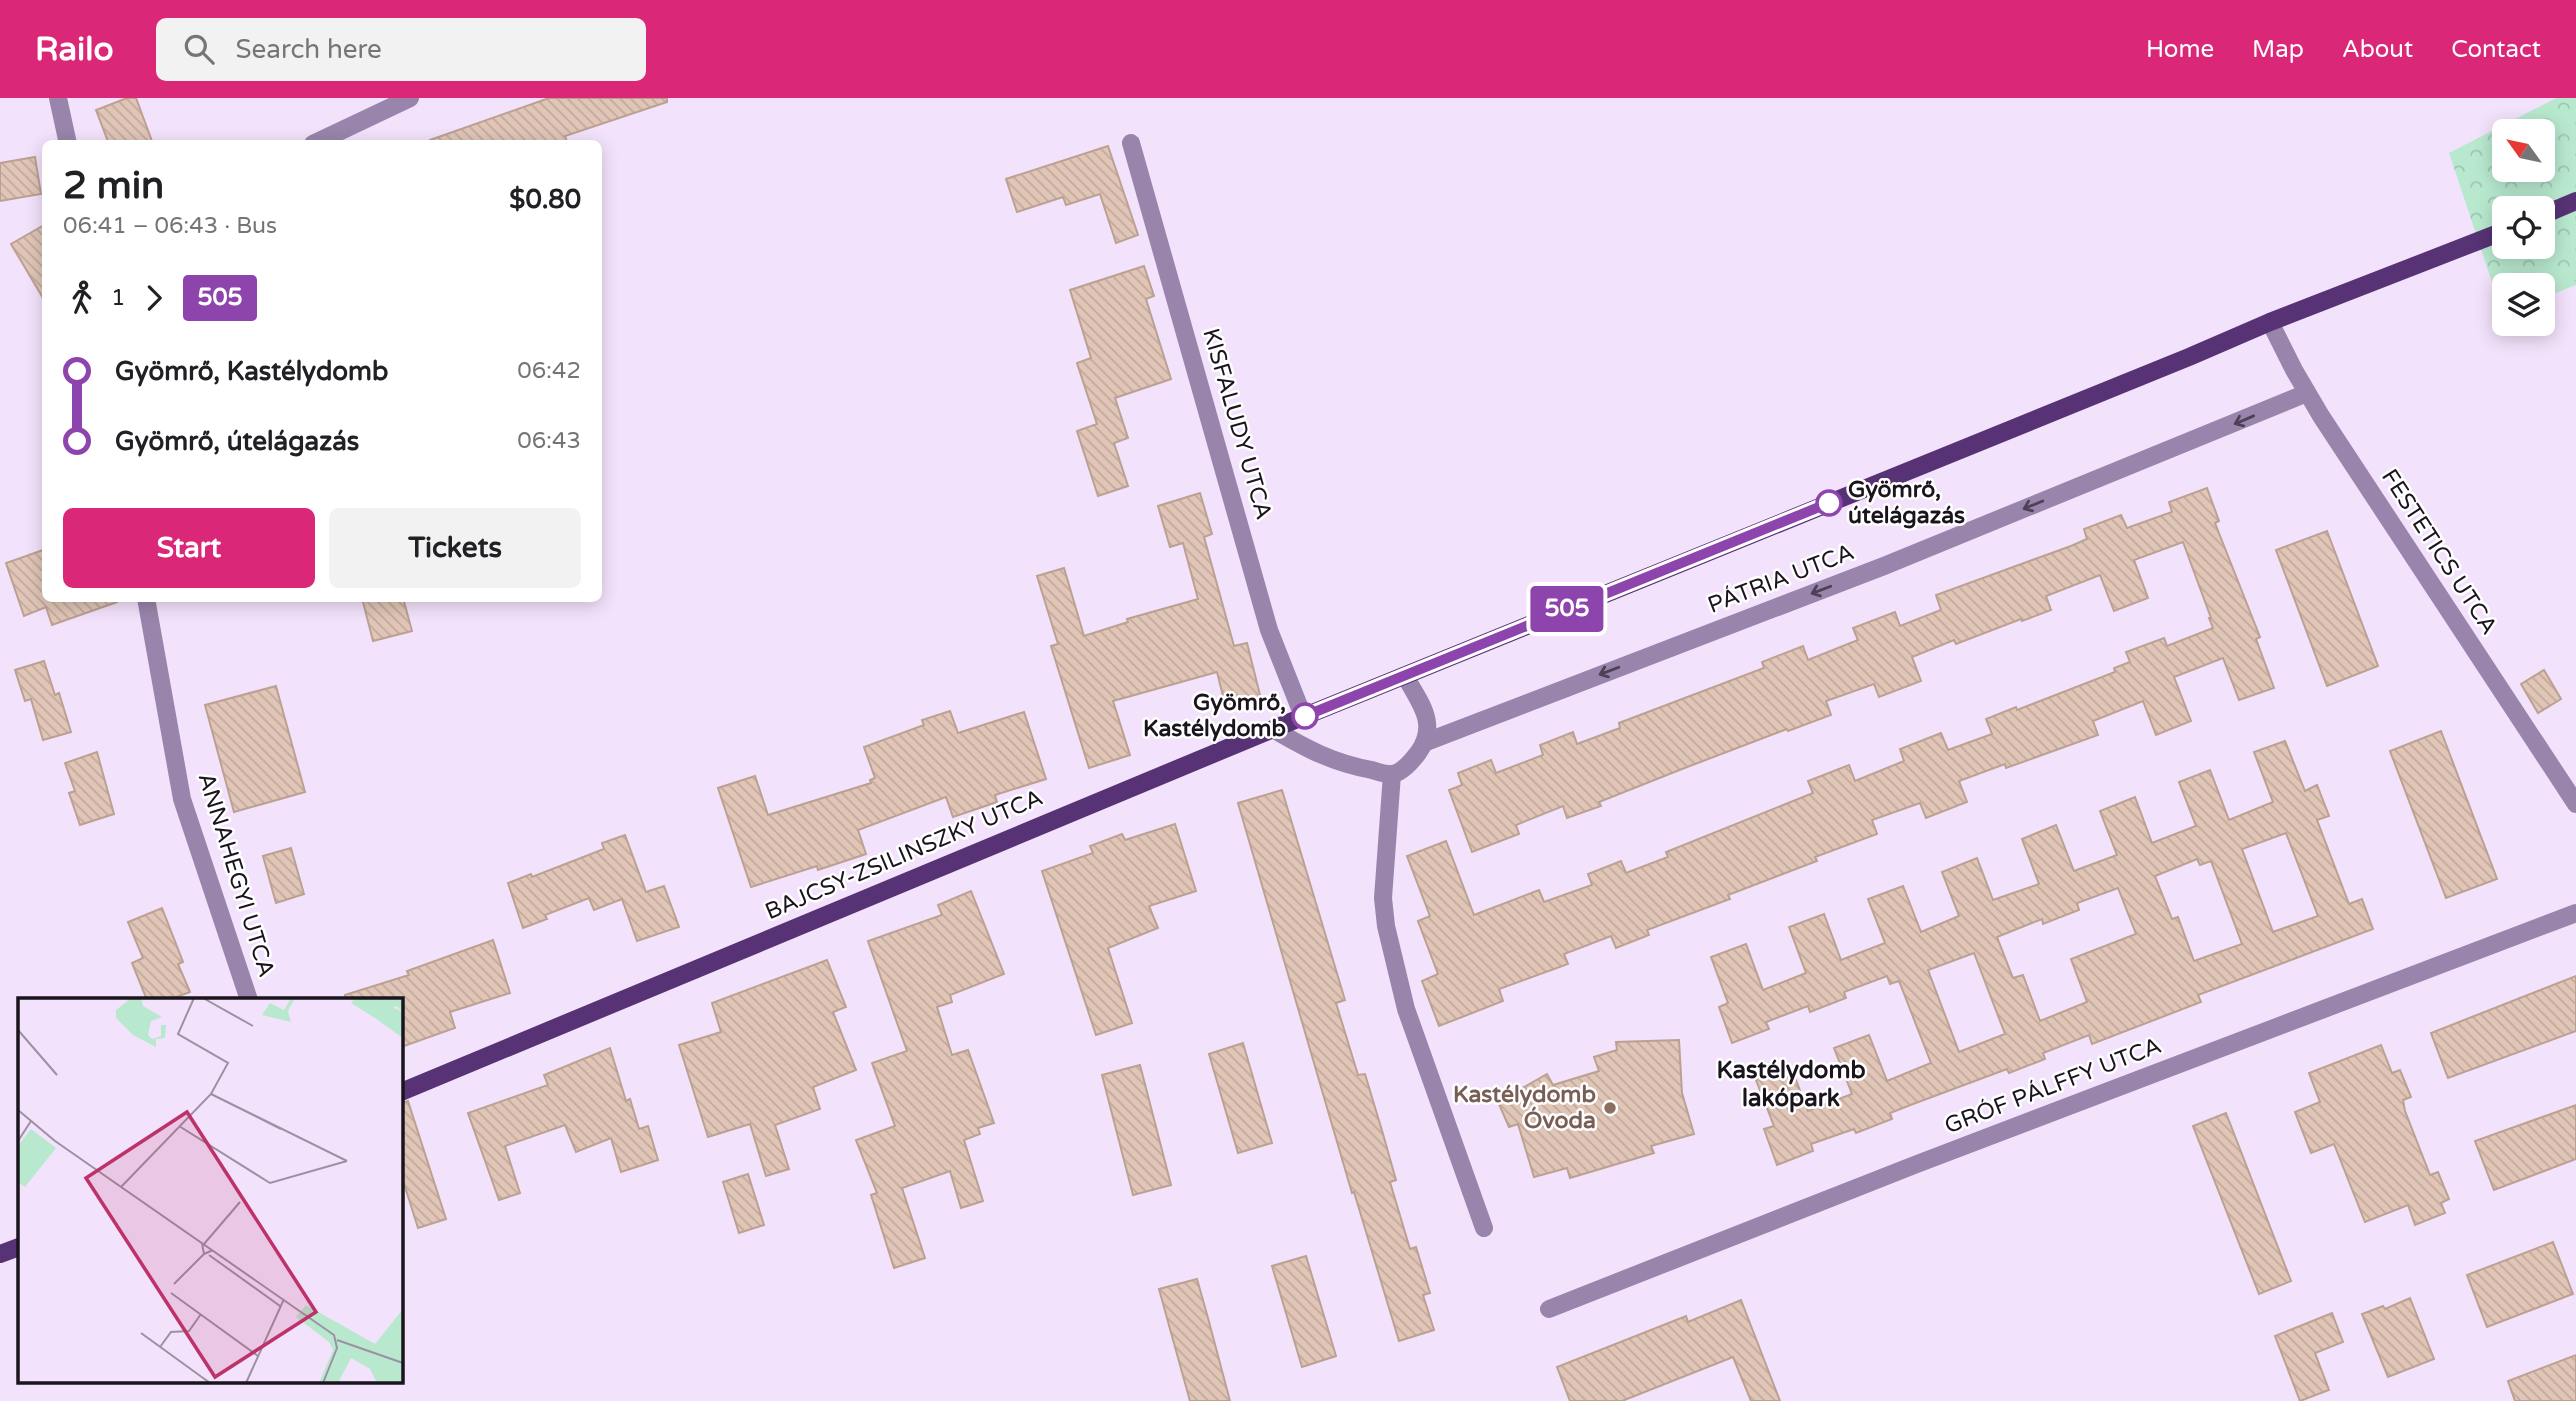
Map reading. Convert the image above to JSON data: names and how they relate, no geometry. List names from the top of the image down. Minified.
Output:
{"streets":{"main road":["BAJCSY-ZSILINSZKY UTCA"],"street":["KISFALUDY UTCA","FESTETICS UTCA","PÁTRIA UTCA","ANNAHEGYI UTCA","GRÓF PÁLFFY UTCA"]},"crossings":[["KISFALUDY UTCA","BAJCSY-ZSILINSZKY UTCA"],["FESTETICS UTCA","PÁTRIA UTCA"],["FESTETICS UTCA","BAJCSY-ZSILINSZKY UTCA"]],"one_way":["PÁTRIA UTCA"],"districts":["Kastélydomb lakópark"],"places":["Gyömrő, útelágazás","Gyömrő, Kastélydomb","Kastélydomb Óvoda"],"lines":["bus line 505"],"north":"top left","page":{"header":"Railo","search":"Search here","nav":["Home","Map","About","Contact"],"on_map":"505","heading":["2 min","06:41 – 06:43 · Bus","$0.80"],"legs":["1","505"],"list":[{"name":"Gyömrő, Kastélydomb","value":"06:42"},{"name":"Gyömrő, útelágazás","value":"06:43"}],"buttons":["Start","Tickets"]}}
